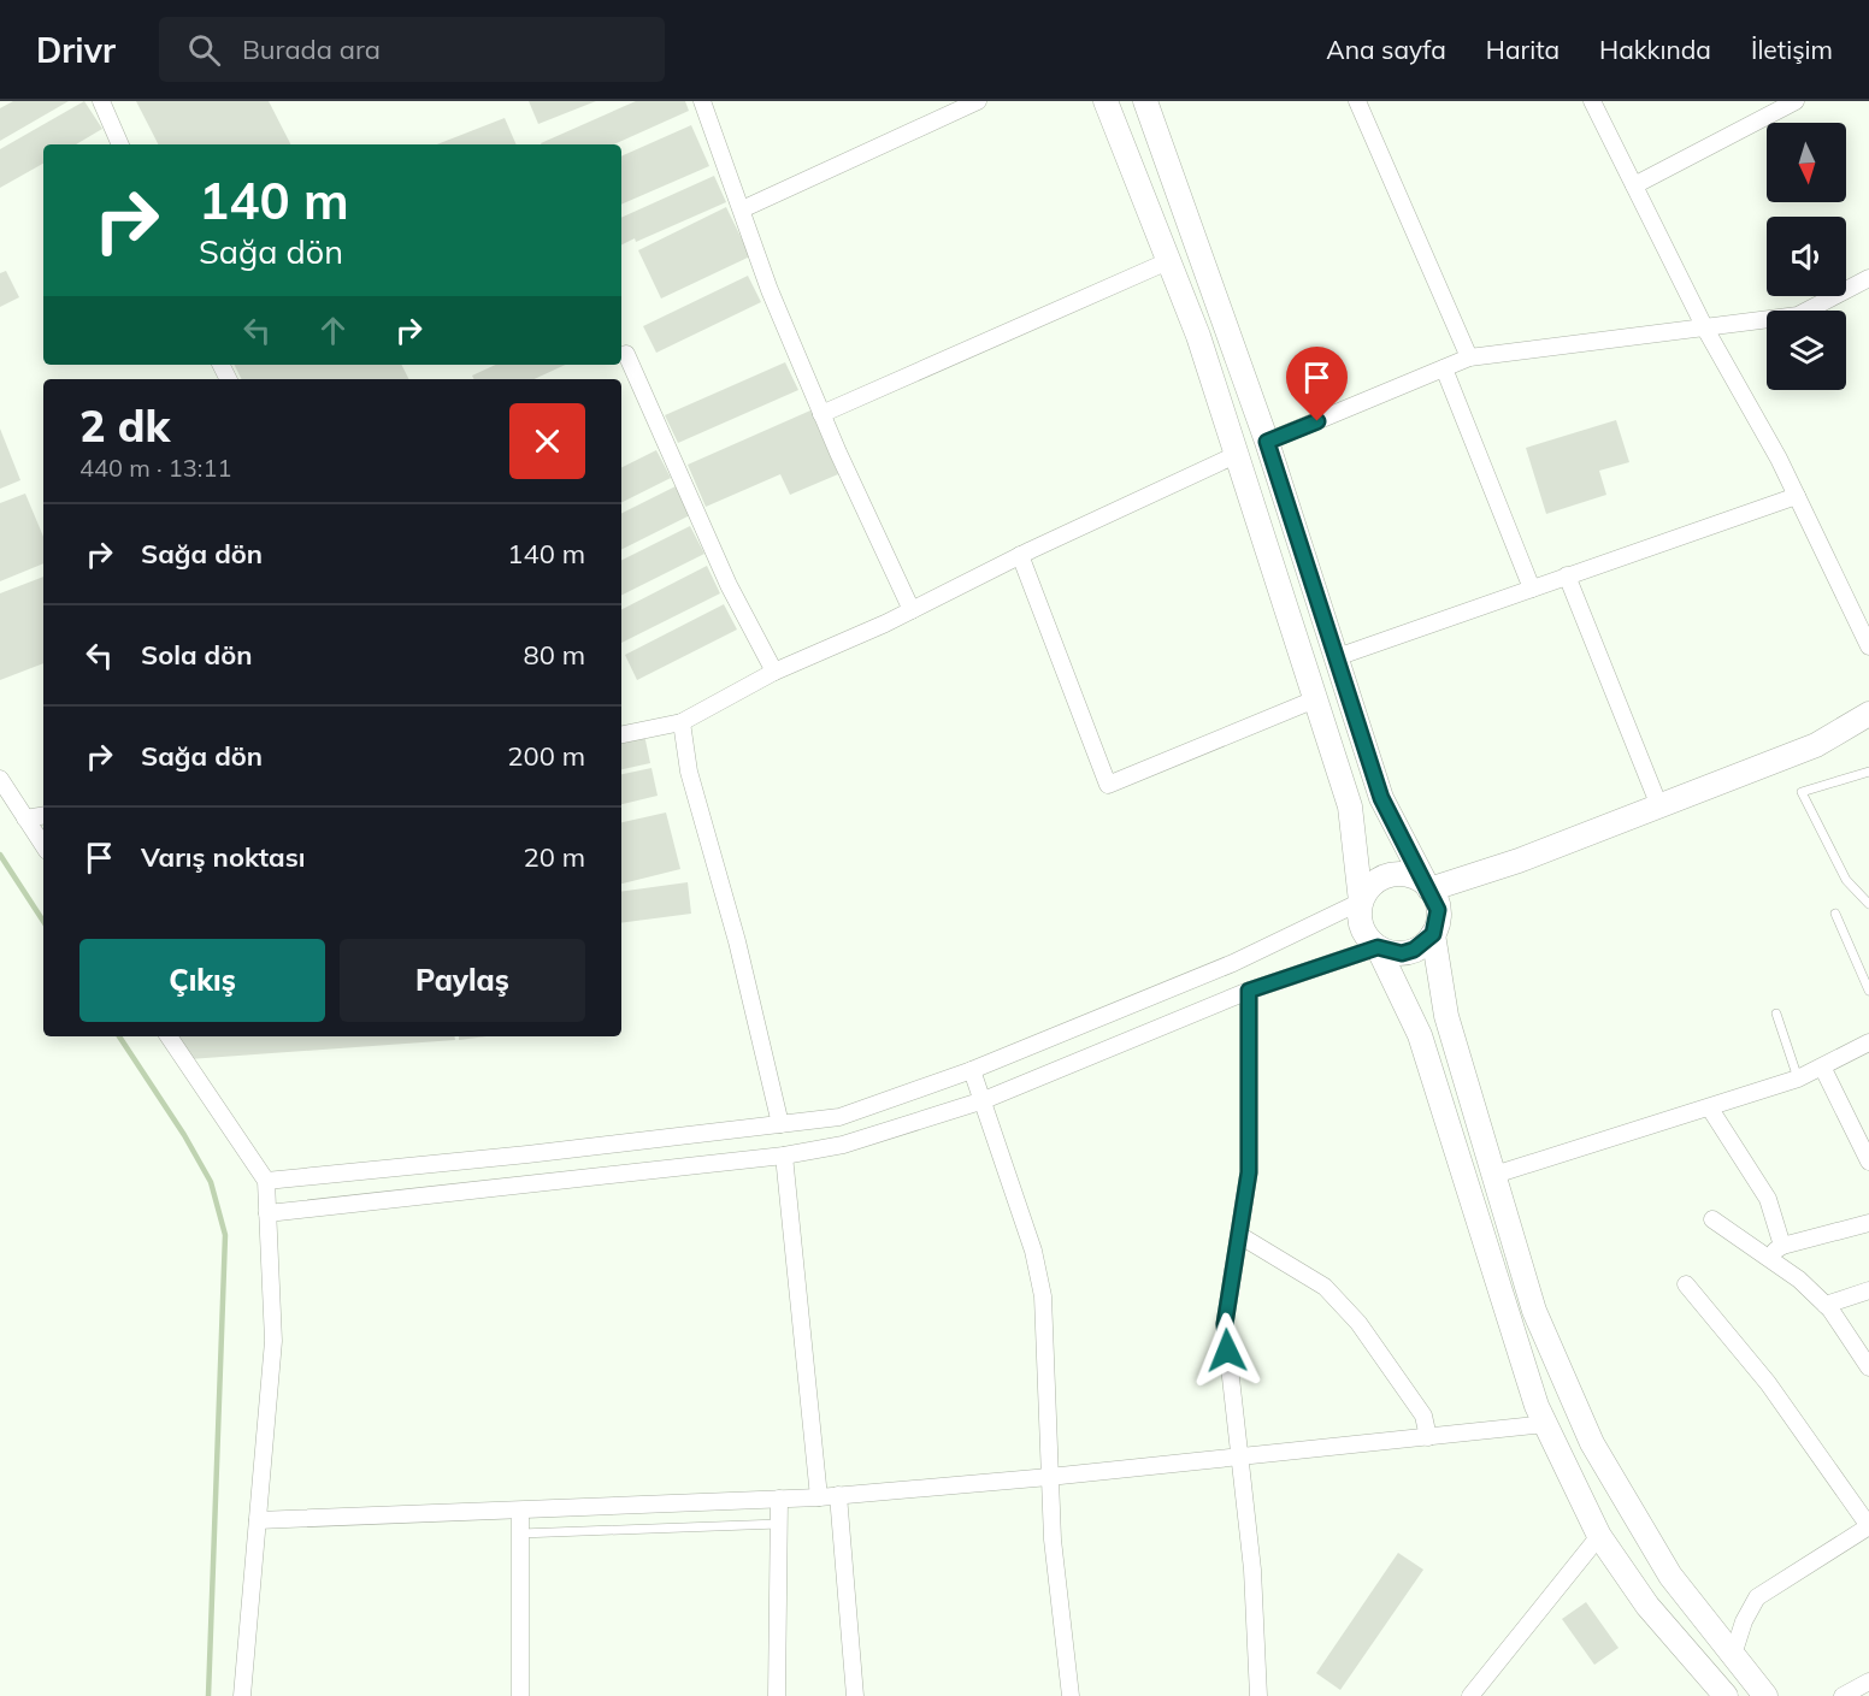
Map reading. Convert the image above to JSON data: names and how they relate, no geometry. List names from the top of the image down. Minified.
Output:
{"north":"bottom","page":{"header":"Drivr","search":"Burada ara","nav":["Ana sayfa","Harita","Hakkında","İletişim"],"turn":["140 m","Sağa dön"],"heading":["2 dk","440 m · 13:11"],"list":[{"name":"Sağa dön","value":"140 m"},{"name":"Sola dön","value":"80 m"},{"name":"Sağa dön","value":"200 m"},{"name":"Varış noktası","value":"20 m"}],"buttons":["Çıkış","Paylaş"]}}
